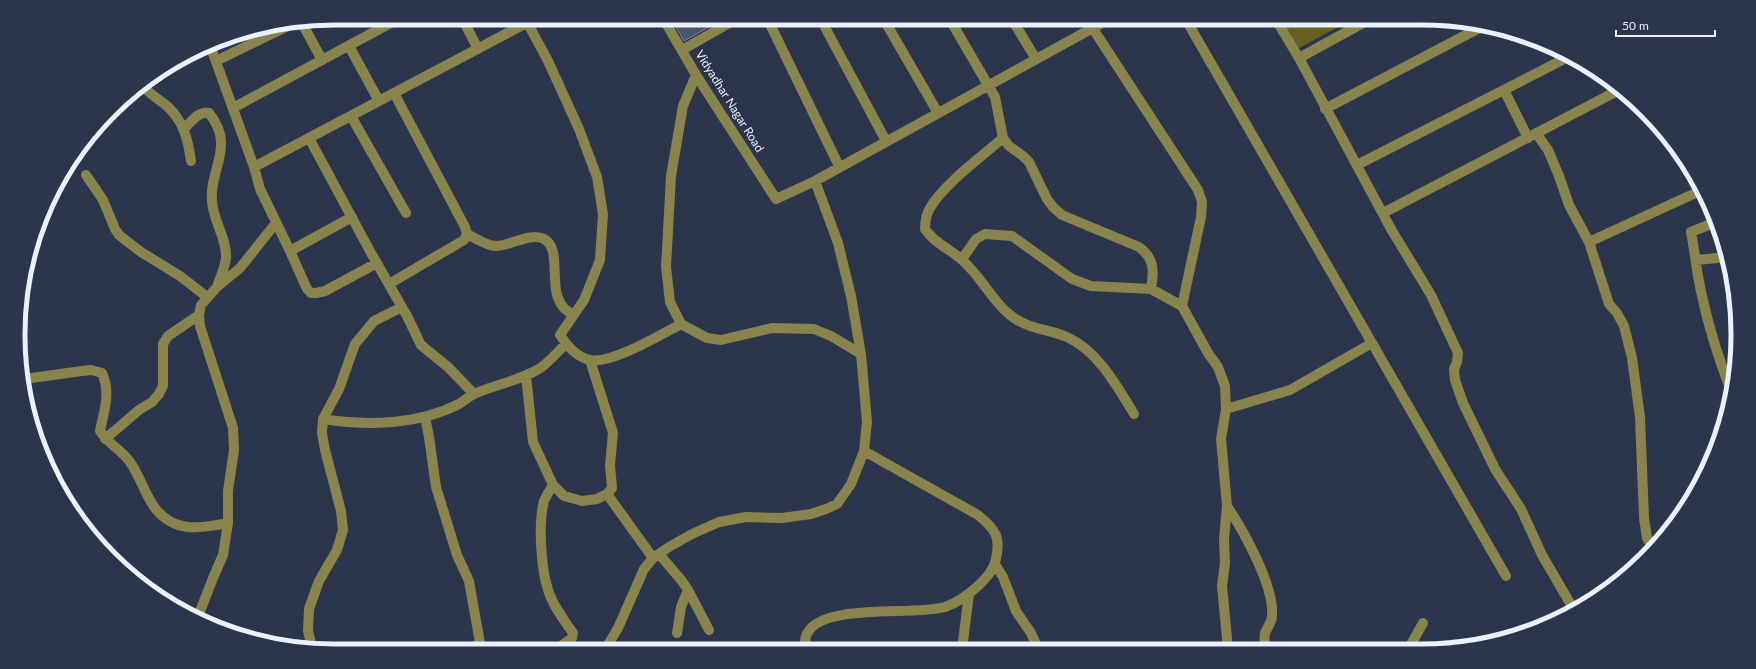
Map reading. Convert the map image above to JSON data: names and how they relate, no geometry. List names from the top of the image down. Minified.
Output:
{"streets":{"street":["Vidyadhar Nagar Road"]},"scale_bar":"50 m"}
